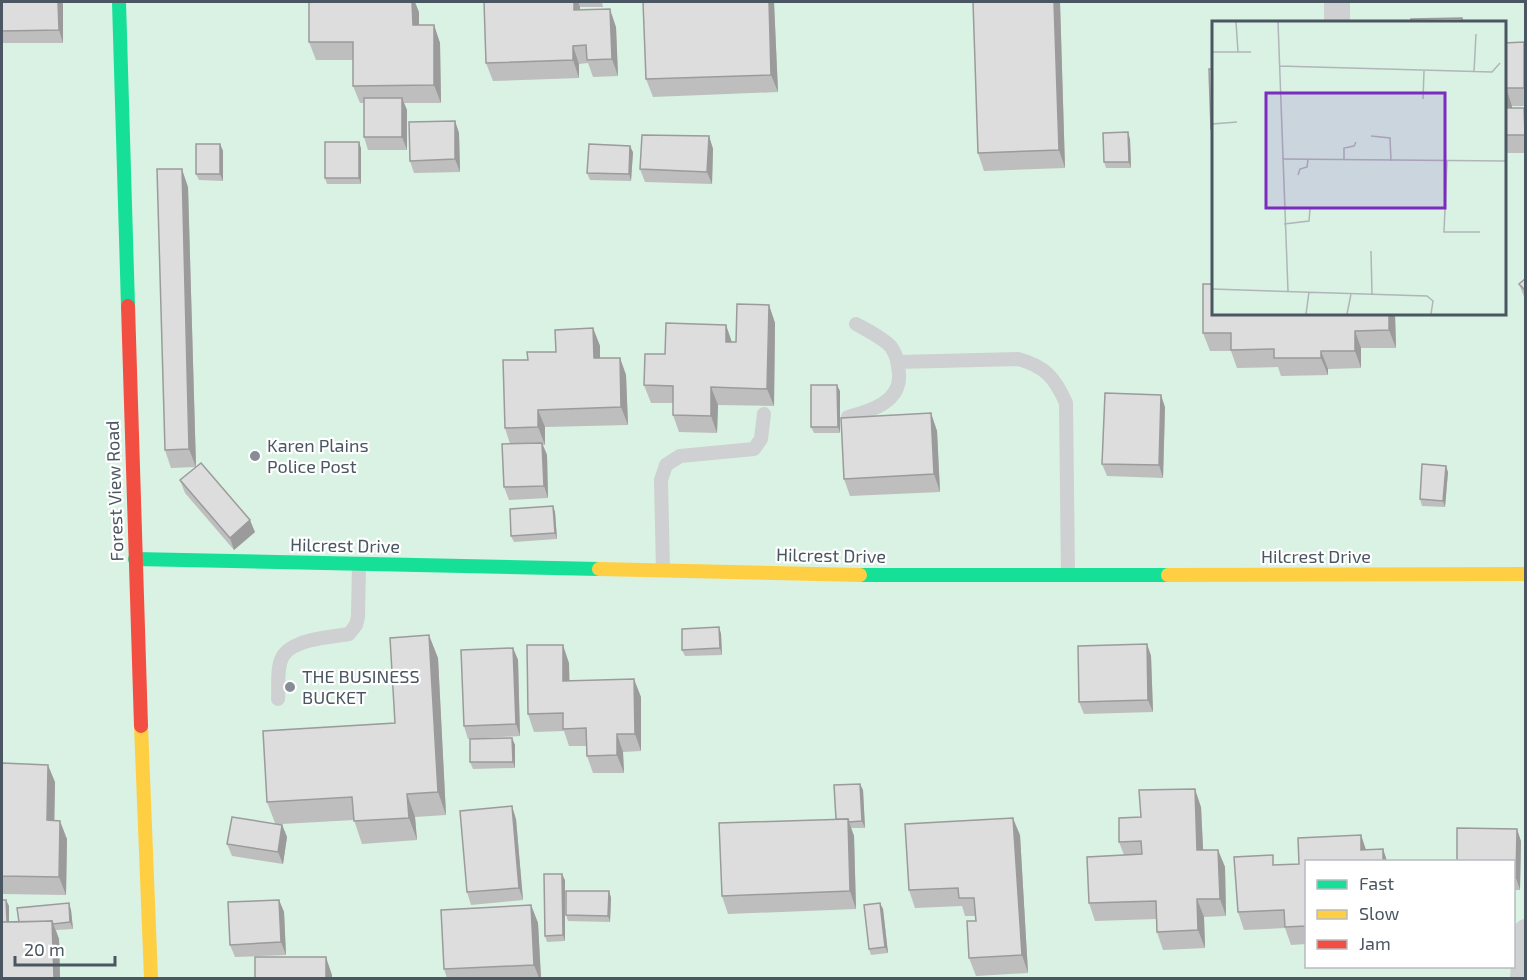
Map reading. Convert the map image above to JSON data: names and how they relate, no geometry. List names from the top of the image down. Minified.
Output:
{"streets":{"street":["Forest View Road","Hilcrest Drive"]},"crossings":[["Forest View Road","Hilcrest Drive"]],"places":["Karen Plains Police Post","THE BUSINESS BUCKET"],"legend":["Fast","Slow","Jam"],"scale_bar":"20 m"}
